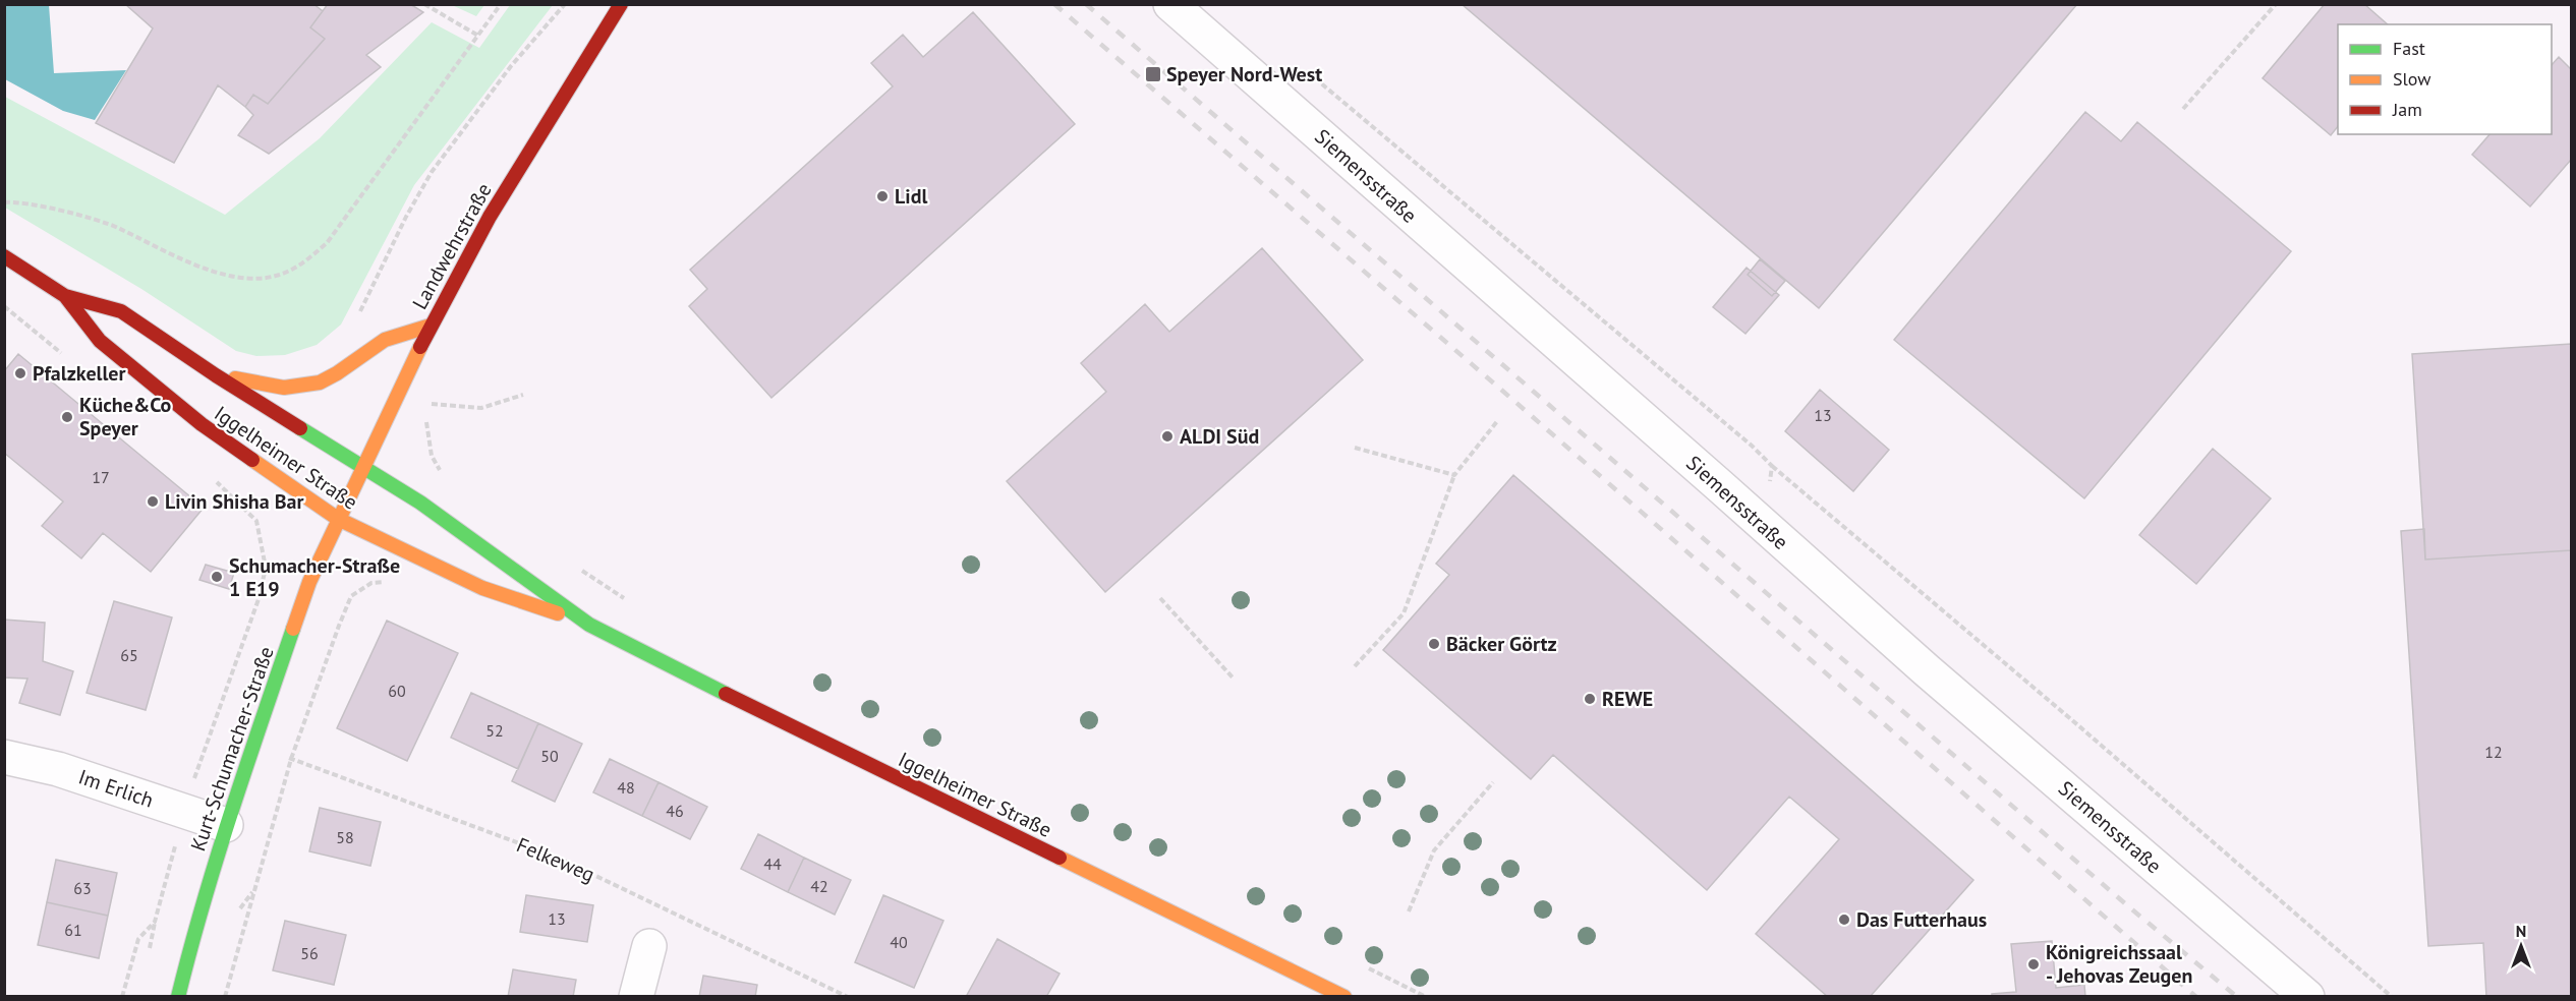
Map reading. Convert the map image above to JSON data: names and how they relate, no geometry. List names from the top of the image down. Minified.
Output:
{"streets":{"main road":["Landwehrstraße","Iggelheimer Straße","Kurt-Schumacher-Straße"],"street":["Siemensstraße","Im Erlich"],"path":["Felkeweg"]},"crossings":[["Landwehrstraße","Iggelheimer Straße"],["Landwehrstraße","Kurt-Schumacher-Straße"],["Iggelheimer Straße","Kurt-Schumacher-Straße"],["Kurt-Schumacher-Straße","Im Erlich"],["Kurt-Schumacher-Straße","Felkeweg"]],"places":{"transit":["Speyer Nord-West"],"other":["Lidl","Pfalzkeller","Küche&Co Speyer","ALDI Süd","Livin Shisha Bar","Schumacher-Straße 1 E19","Bäcker Görtz","REWE","Das Futterhaus","Königreichssaal - Jehovas Zeugen"]},"house_numbers":["13","17","65","60","52","12","50","48","46","58","44","42","63","13","61","40","56"],"legend":["Fast","Slow","Jam"],"north":"top"}
